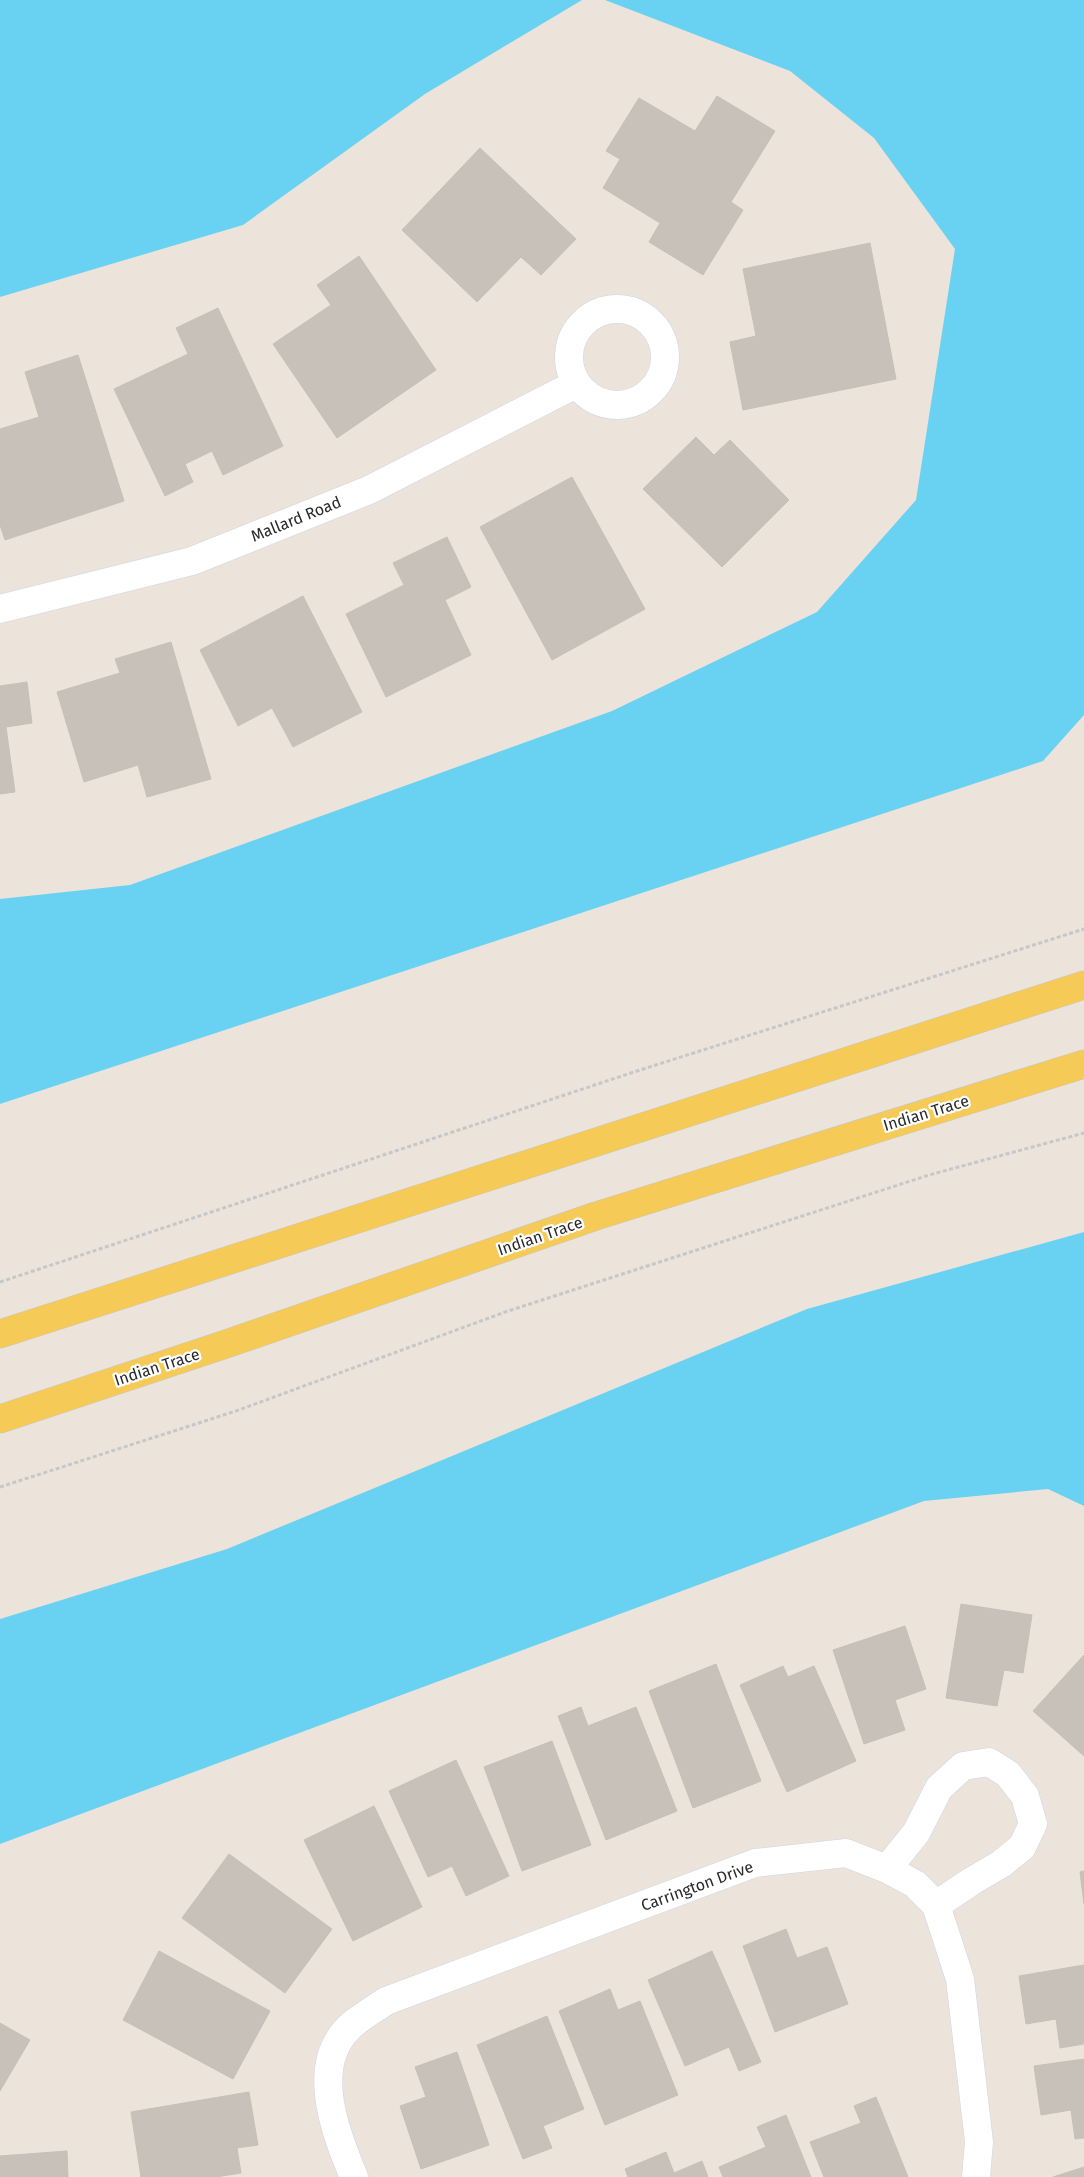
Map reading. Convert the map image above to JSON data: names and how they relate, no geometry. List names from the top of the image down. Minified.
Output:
{"streets":{"main road":["Indian Trace"],"street":["Mallard Road","Carrington Drive"]}}
